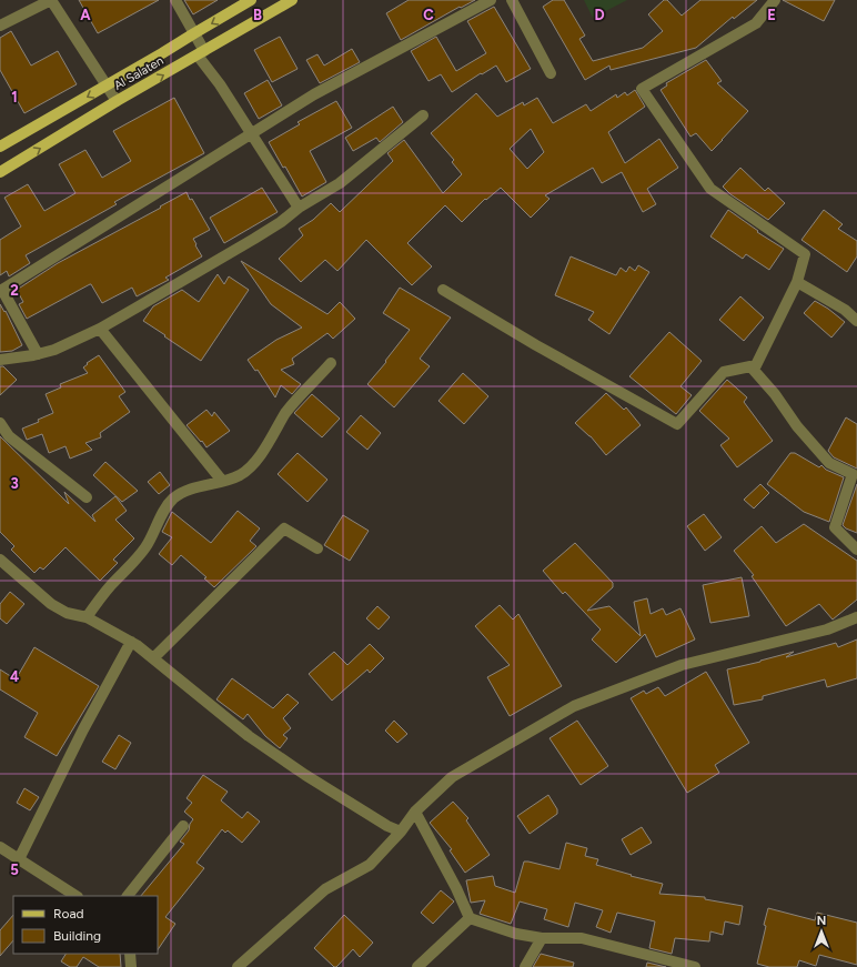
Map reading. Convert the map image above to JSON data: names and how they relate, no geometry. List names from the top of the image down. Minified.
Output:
{"streets":{"main road":["Al Salaten"]},"legend":["Road","Building"],"north":"top","grid":{"columns":["A","B","C","D","E"],"rows":["1","2","3","4","5"]}}
